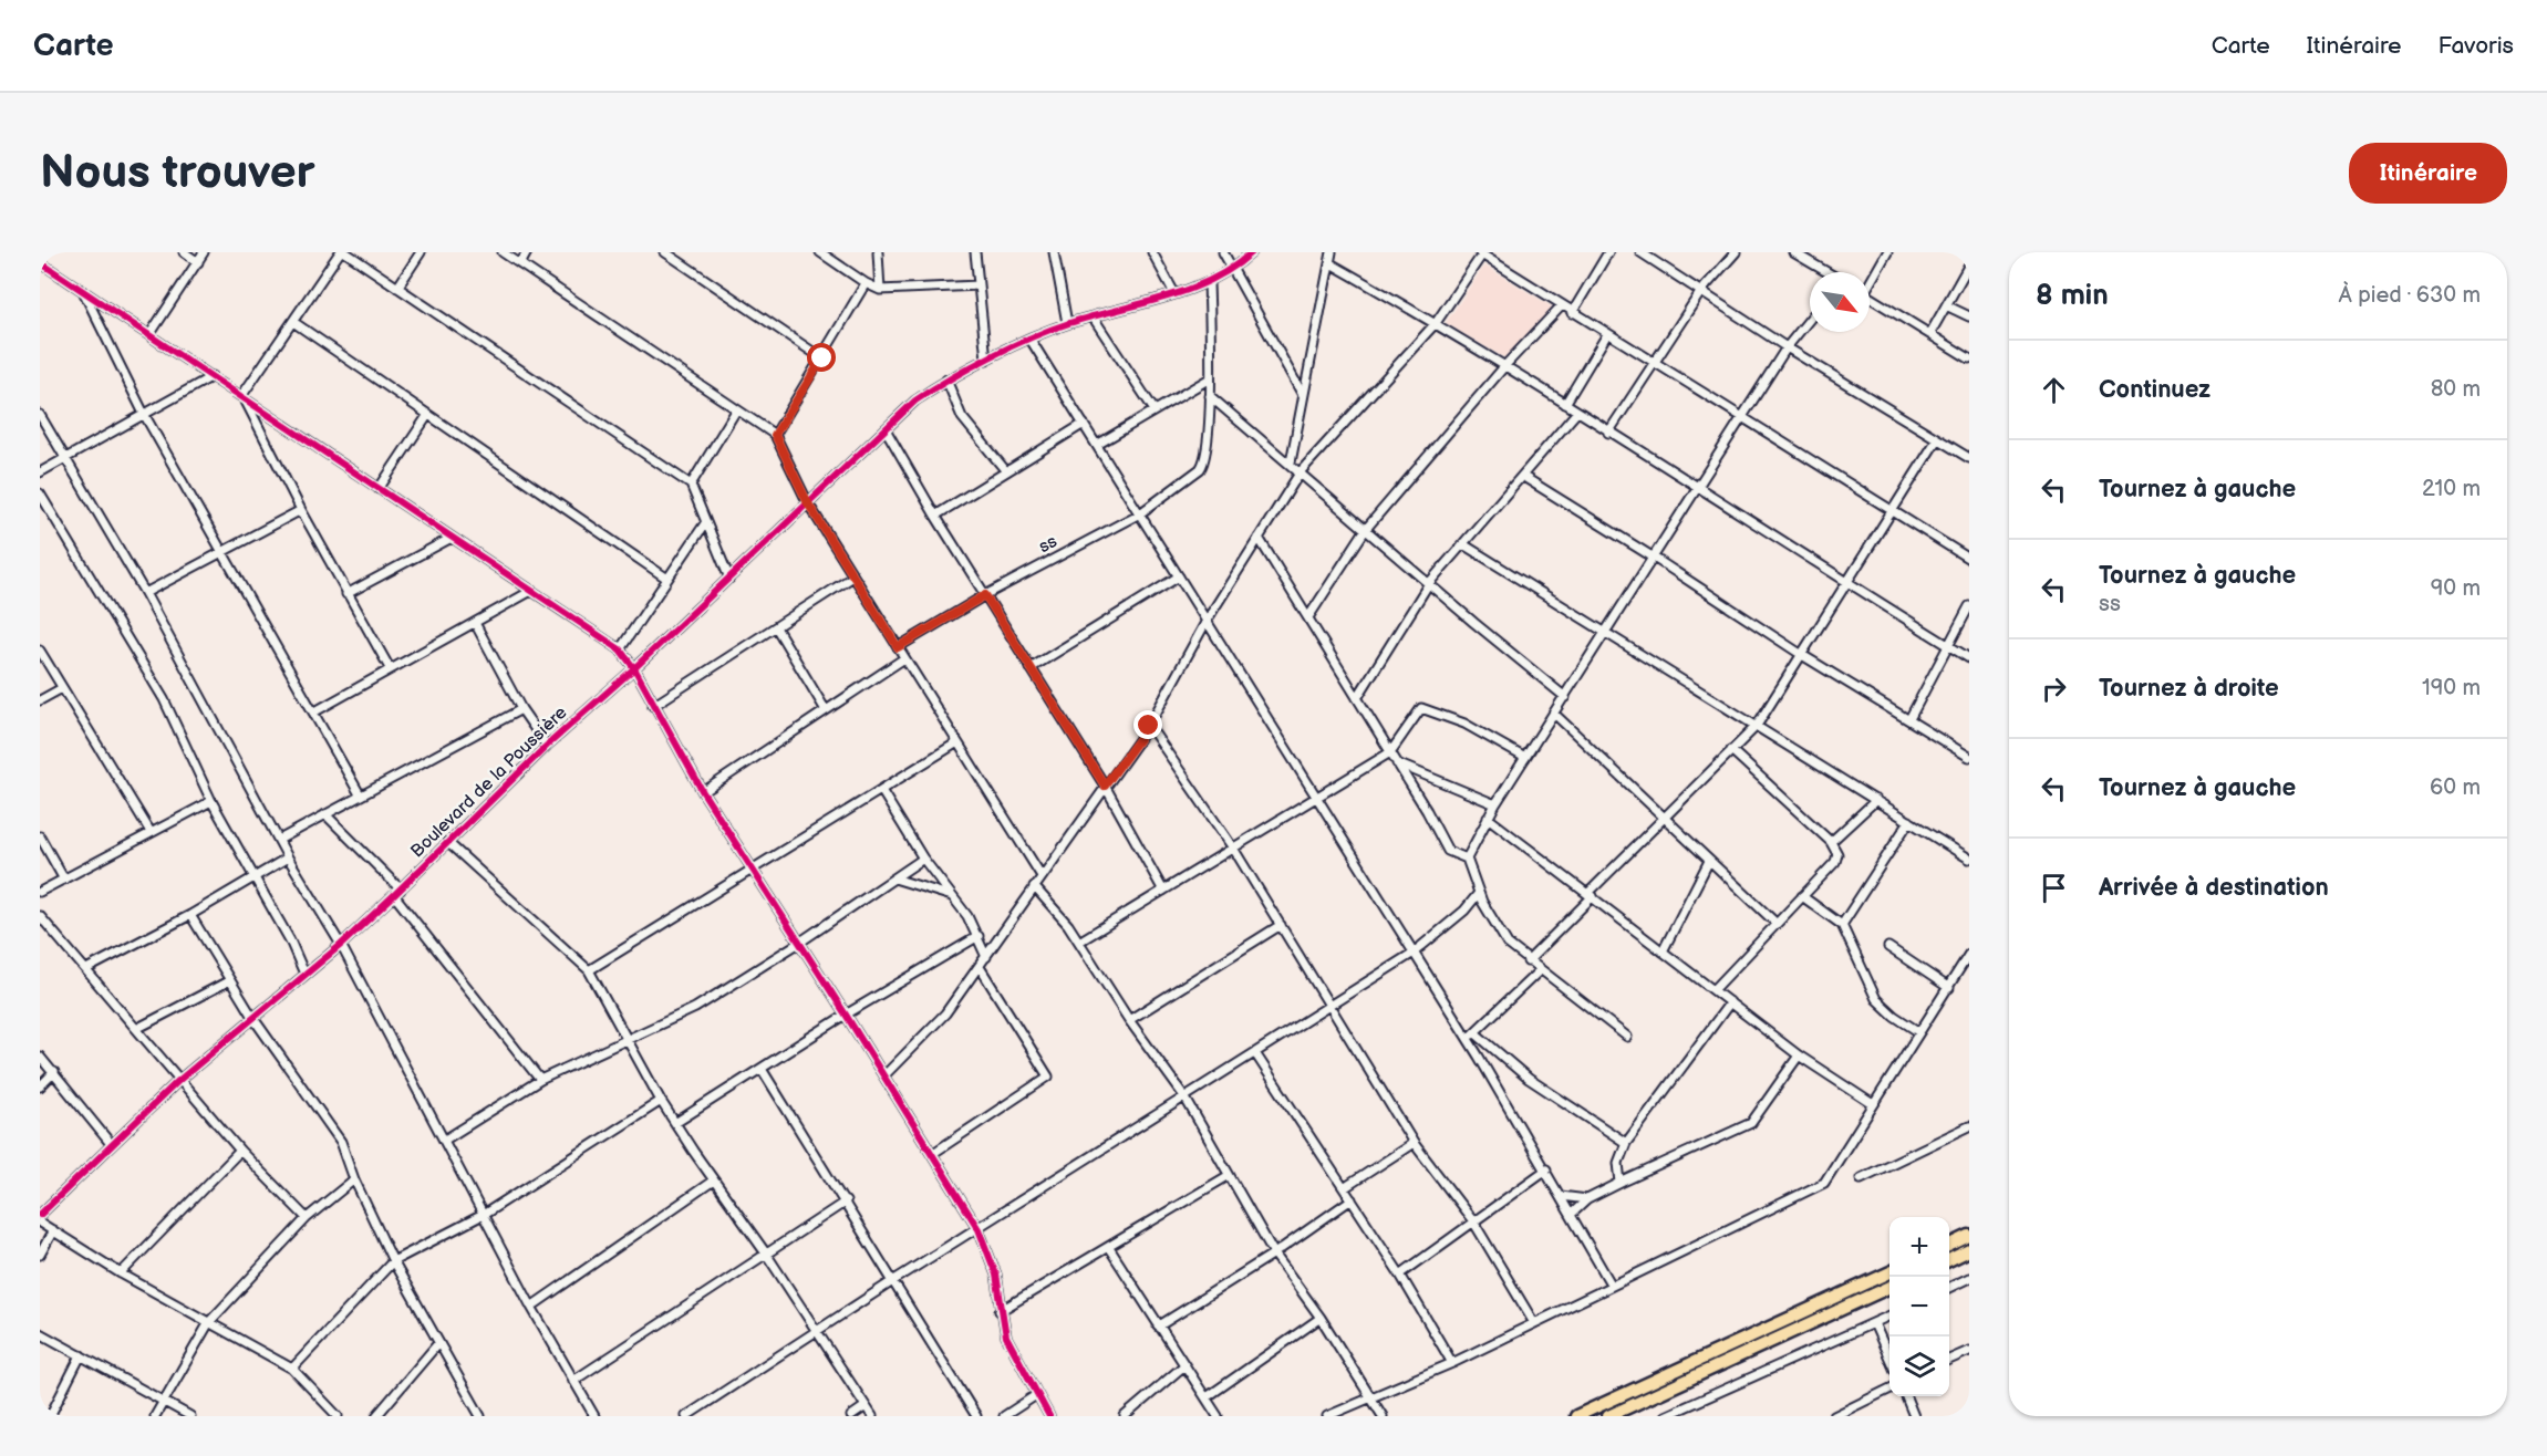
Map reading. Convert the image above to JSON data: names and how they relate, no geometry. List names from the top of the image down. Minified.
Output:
{"streets":{"street":["ss","Boulevard de la Poussière"]},"north":"bottom right","page":{"header":"Carte","nav":["Carte","Itinéraire","Favoris"],"buttons":"Itinéraire","title":"Nous trouver","heading":["8 min","À pied · 630 m"],"list":[["Continuez","80 m"],["Tournez à gauche","210 m"],["Tournez à gauche","ss","90 m"],["Tournez à droite","190 m"],["Tournez à gauche","60 m"],"Arrivée à destination"],"map_buttons":["+","−"]}}
